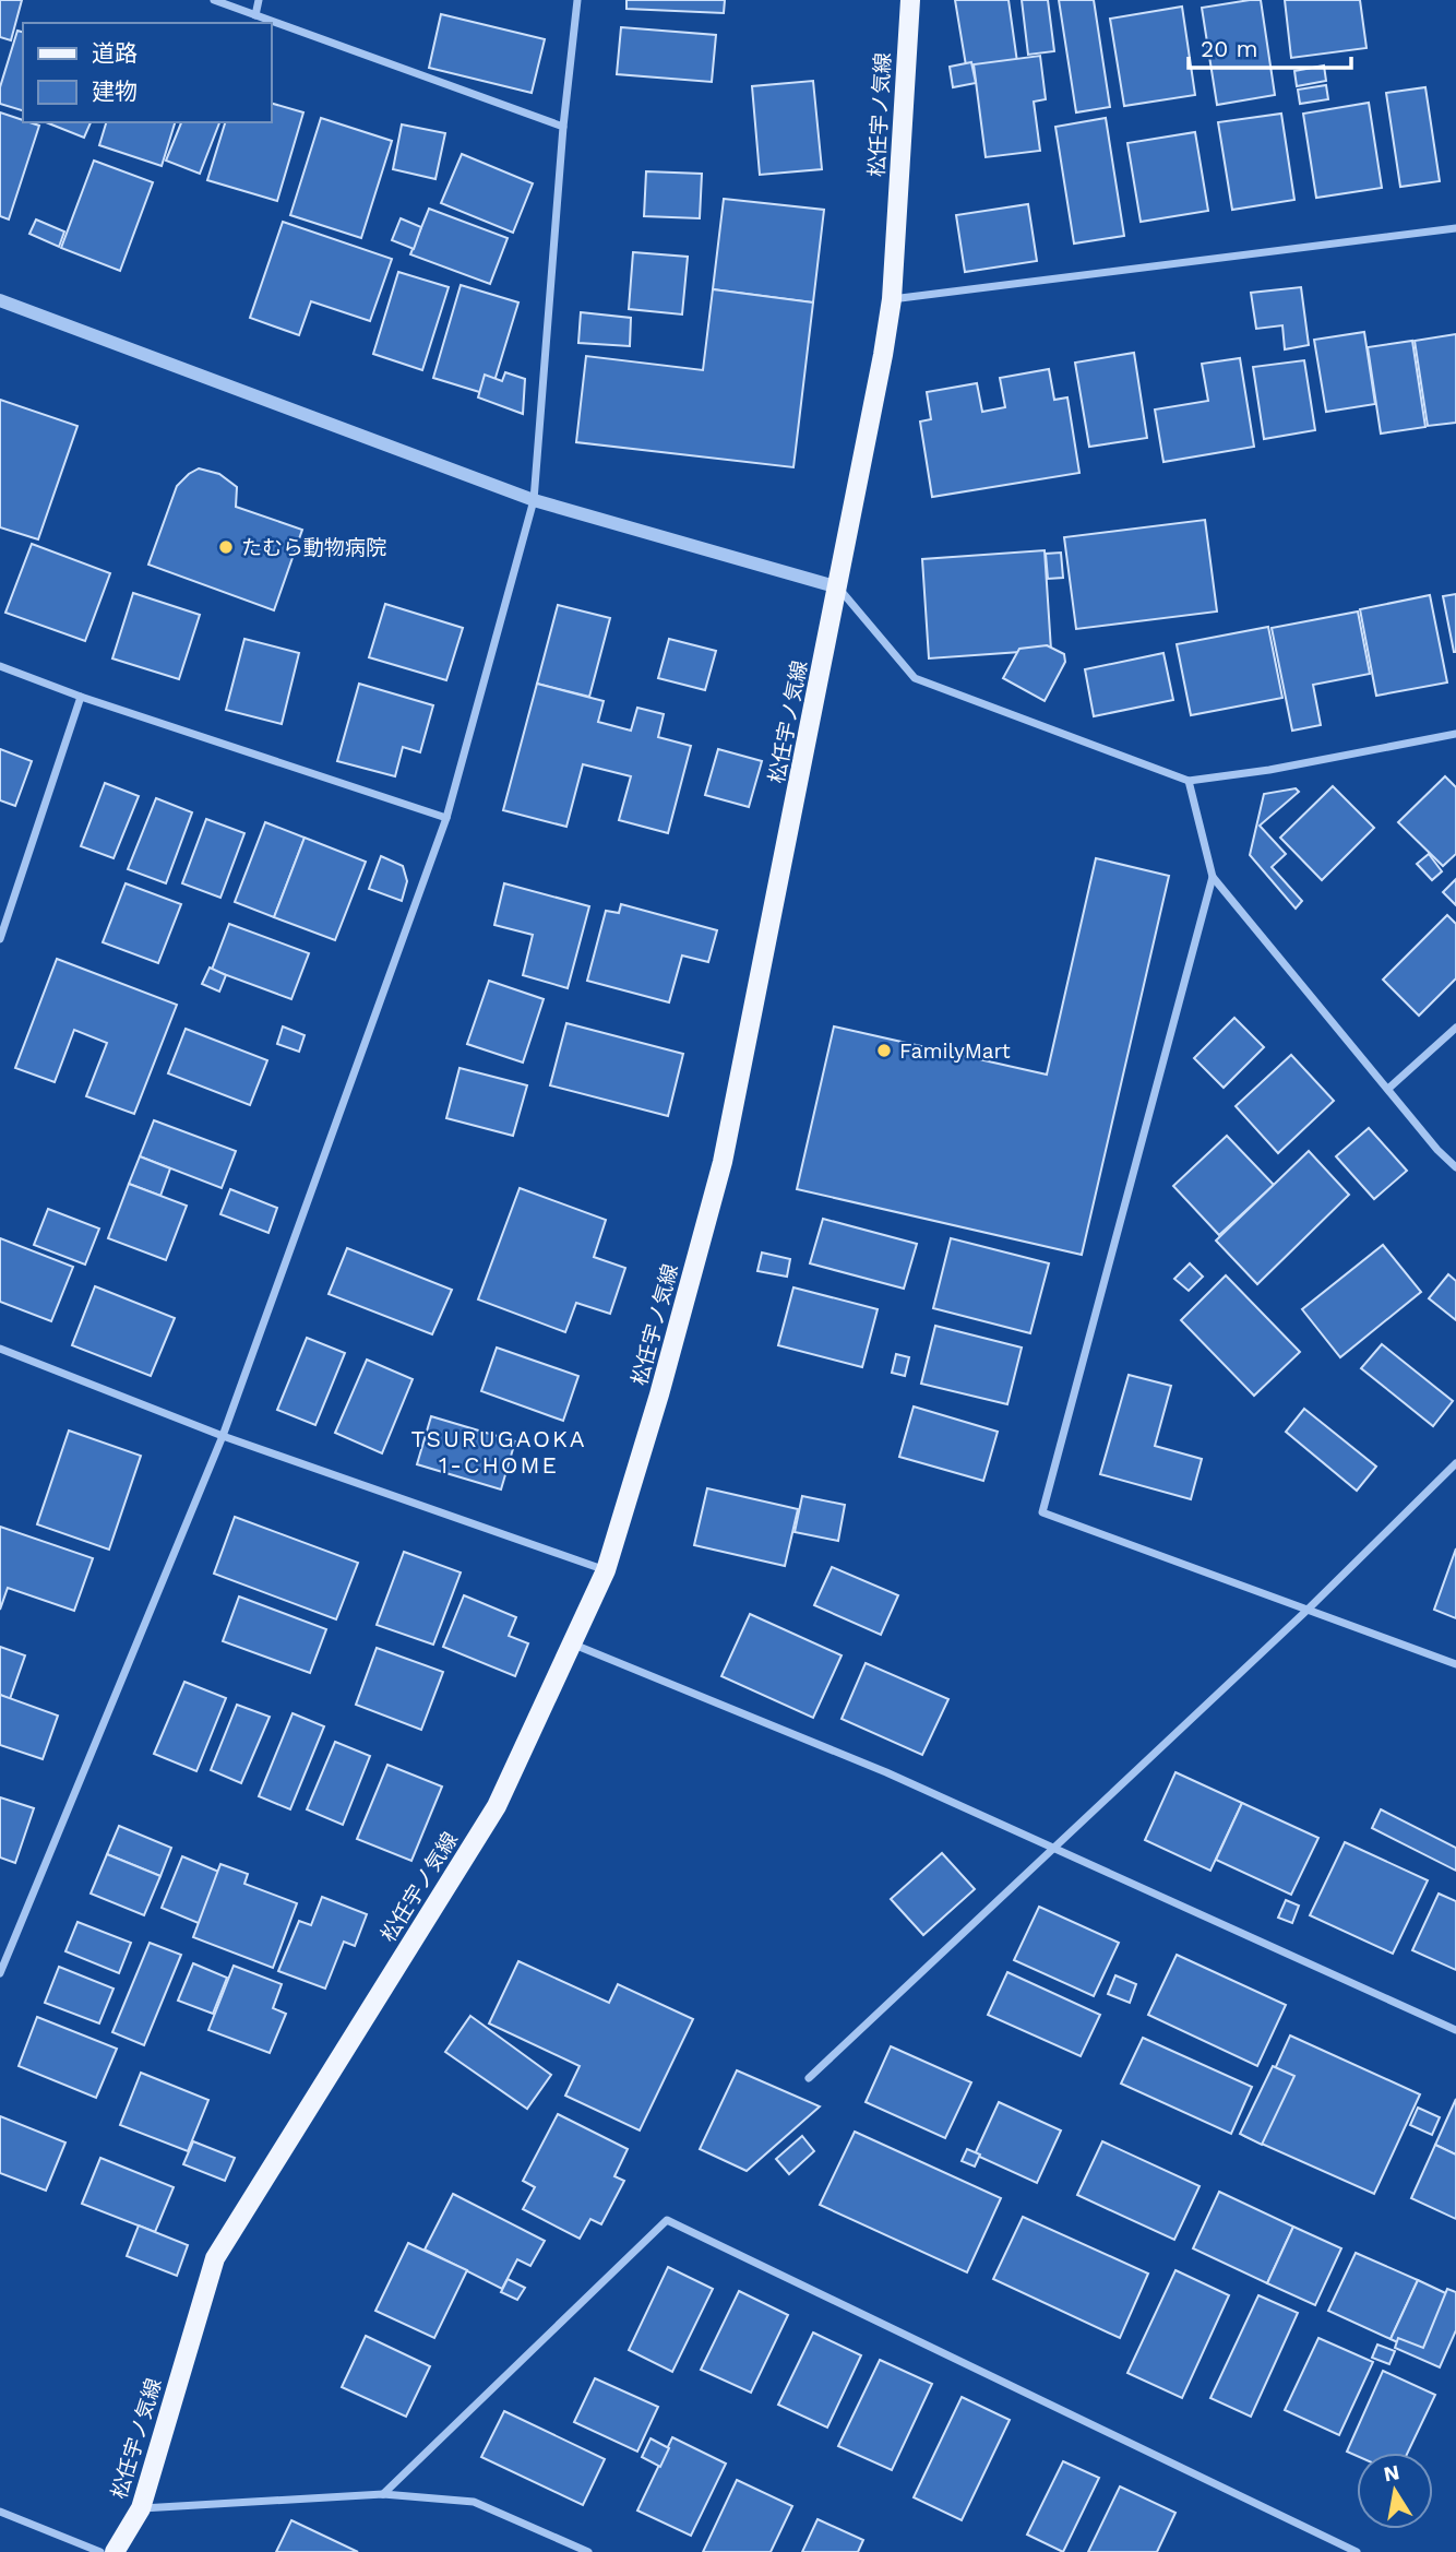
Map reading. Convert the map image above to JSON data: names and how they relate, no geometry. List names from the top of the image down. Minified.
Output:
{"streets":{"main road":["松任宇ノ気線"]},"districts":["TSURUGAOKA 1-CHOME"],"places":["たむら動物病院","FamilyMart"],"legend":["道路","建物"],"scale_bar":"20 m","north":"top"}
